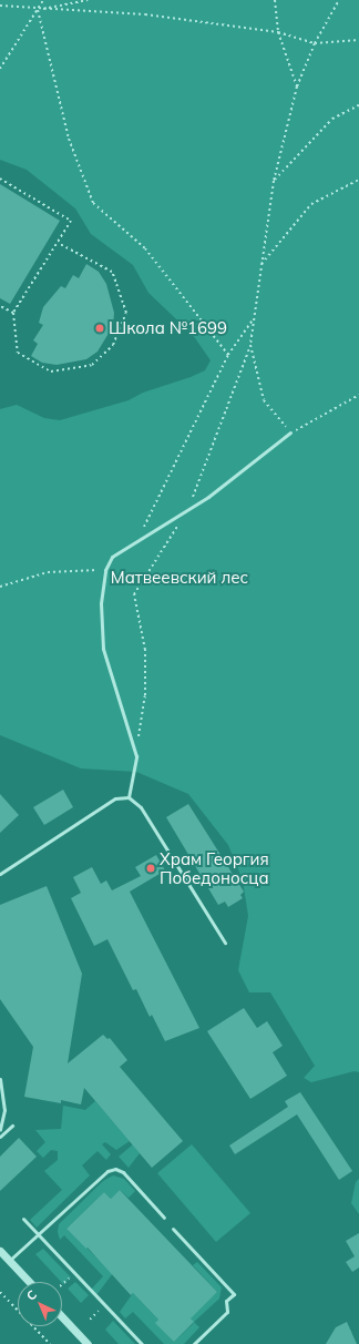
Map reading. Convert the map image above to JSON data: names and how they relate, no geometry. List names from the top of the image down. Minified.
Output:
{"parks":["Матвеевский лес"],"places":["Школа №1699","Храм Георгия Победоносца"],"north":"top left"}
